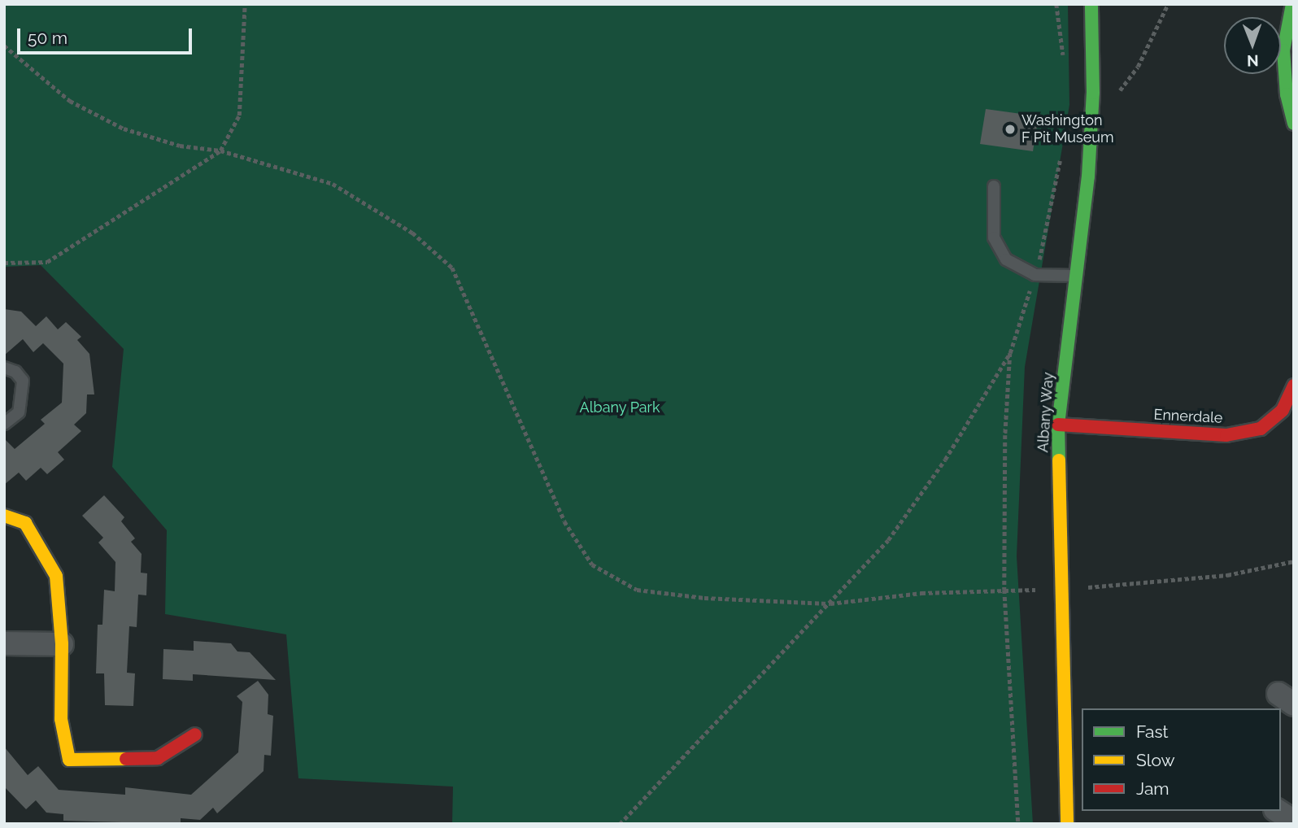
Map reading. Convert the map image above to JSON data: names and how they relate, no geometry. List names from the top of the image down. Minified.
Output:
{"streets":{"street":["Albany Way","Ennerdale"]},"crossings":[["Albany Way","Ennerdale"]],"parks":["Albany Park"],"places":["Washington F Pit Museum"],"legend":["Fast","Slow","Jam"],"scale_bar":"50 m","north":"bottom"}
